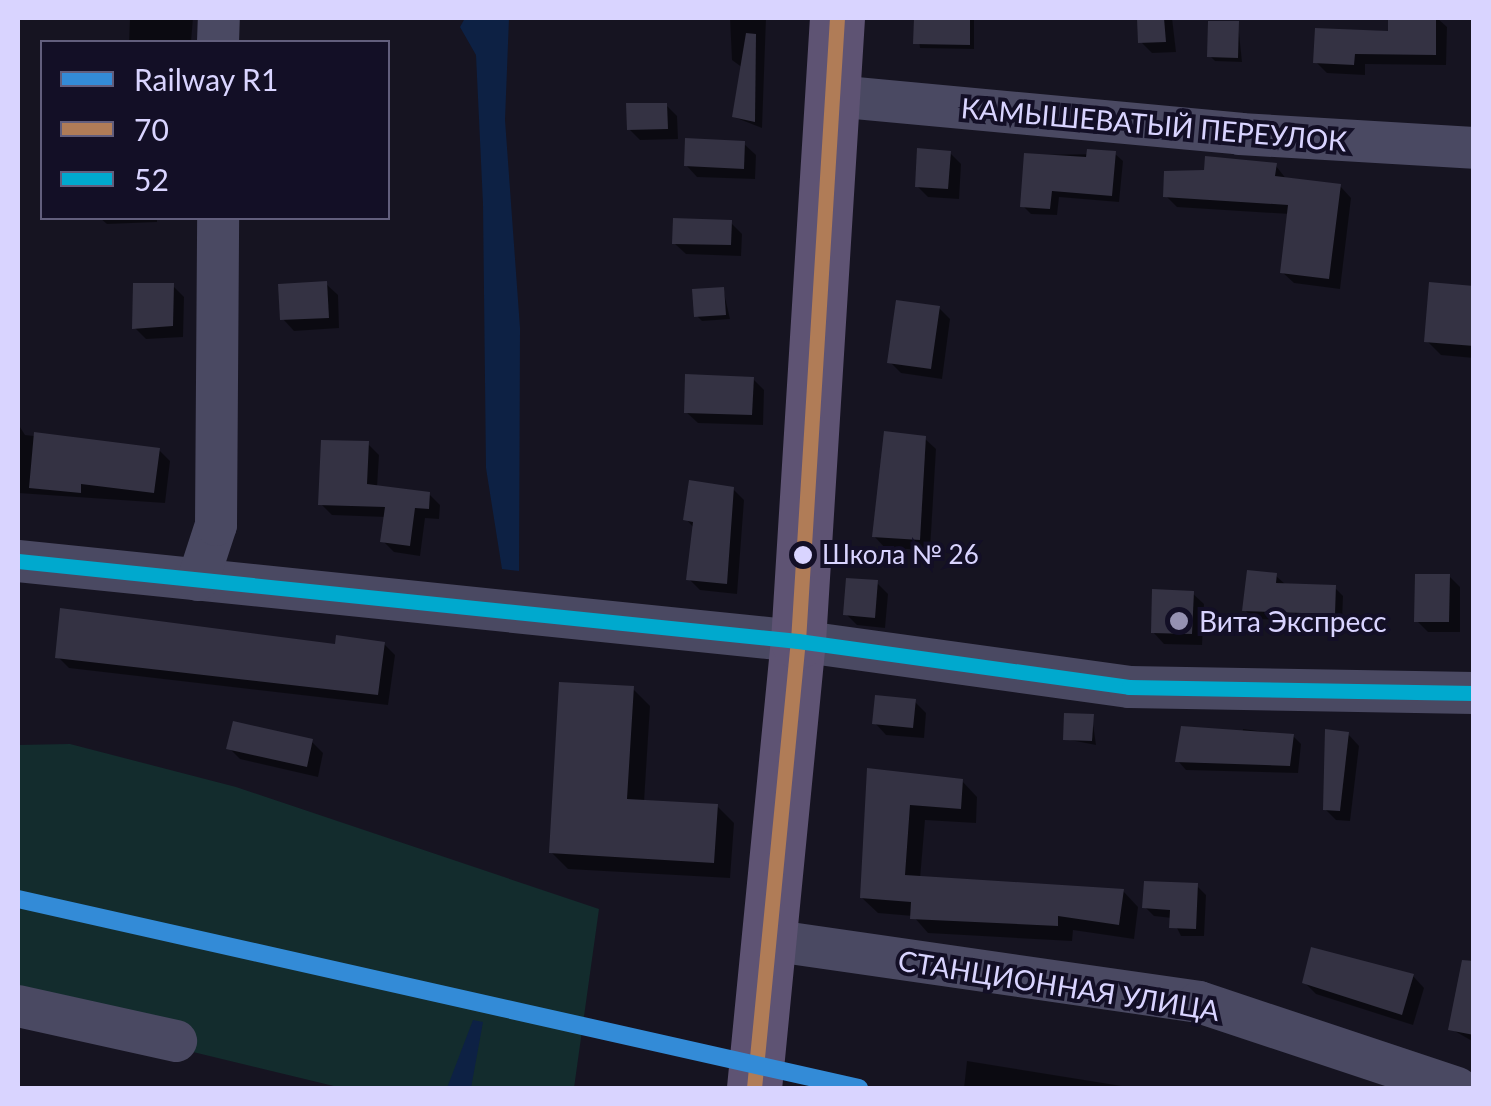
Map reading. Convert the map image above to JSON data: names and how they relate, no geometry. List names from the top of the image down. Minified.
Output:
{"streets":{"street":["КАМЫШЕВАТЫЙ ПЕРЕУЛОК","СТАНЦИОННАЯ УЛИЦА"]},"places":["Школа № 26","Вита Экспресс"],"lines":["transit line 70","transit line 52","rail line R1"],"legend":["Railway R1","70","52"]}
